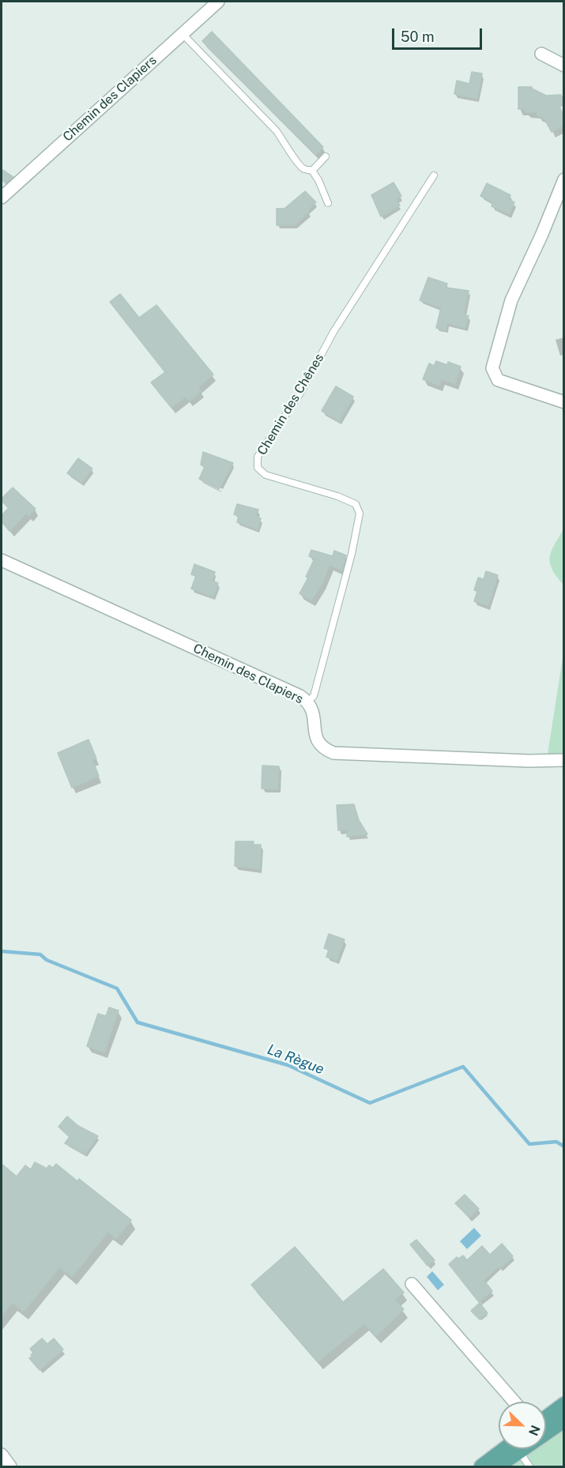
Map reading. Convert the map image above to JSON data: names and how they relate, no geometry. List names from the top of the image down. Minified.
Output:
{"streets":{"street":["Chemin des Clapiers"],"lane":["Chemin des Chênes"]},"crossings":[["Chemin des Clapiers","Chemin des Chênes"]],"water":["La Règue"],"scale_bar":"50 m","north":"bottom right"}
